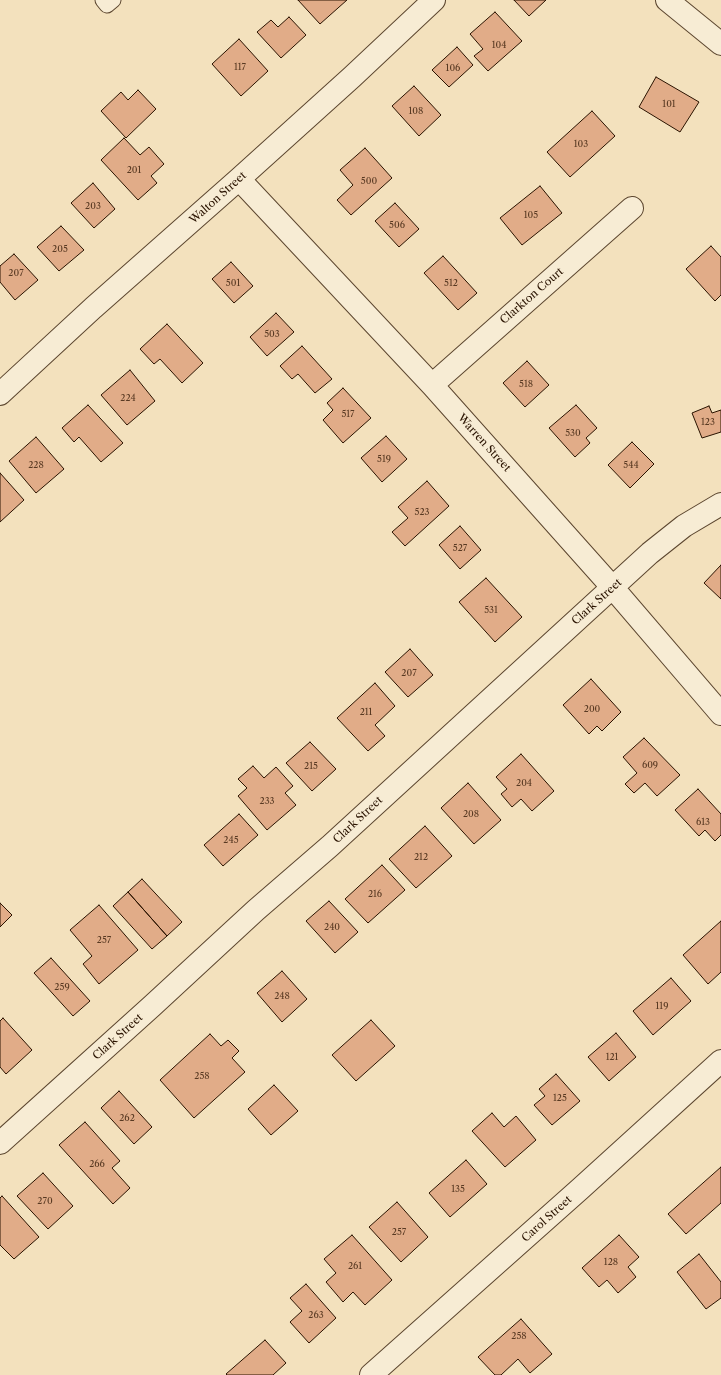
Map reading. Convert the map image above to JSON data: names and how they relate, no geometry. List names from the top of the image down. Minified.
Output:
{"streets":{"street":["Walton Street","Clarkton Court","Warren Street","Clark Street","Carol Street"]},"crossings":[["Walton Street","Warren Street"],["Clarkton Court","Warren Street"],["Warren Street","Clark Street"]],"house_numbers":["104","117","106","101","108","103","201","500","203","105","506","205","207","501","512","503","518","224","517","123","530","519","228","544","523","527","531","207","200","211","609","215","204","233","208","613","245","212","216","240","257","259","248","119","121","258","125","262","266","135","270","257","128","261","263","258"]}
